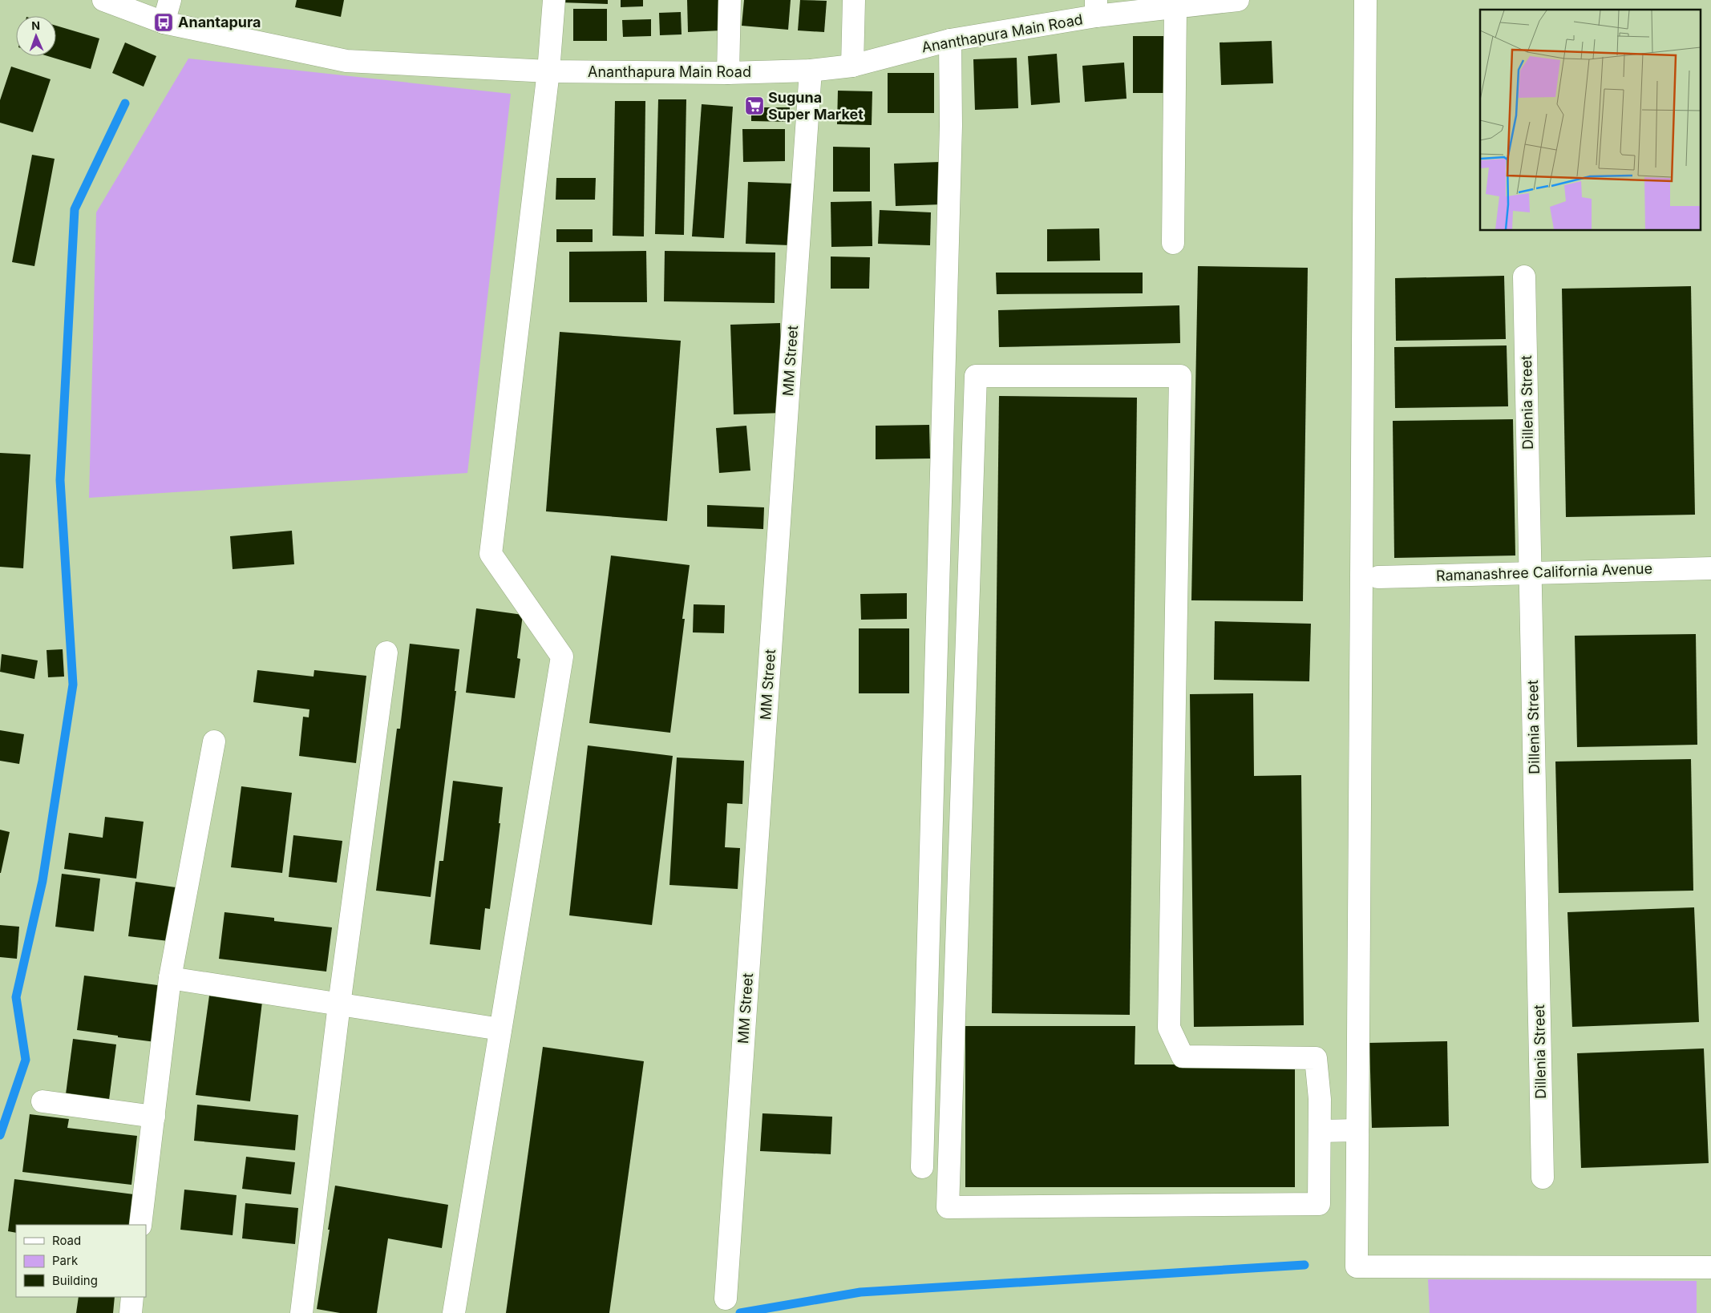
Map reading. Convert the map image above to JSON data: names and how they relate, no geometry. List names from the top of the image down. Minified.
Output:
{"streets":{"street":["Ananthapura Main Road","MM Street","Dillenia Street","Ramanashree California Avenue"]},"crossings":[["Ananthapura Main Road","MM Street"],["Dillenia Street","Ramanashree California Avenue"]],"places":{"bus stop":["Anantapura"],"supermarket":["Suguna Super Market"]},"legend":["Road","Park","Building"],"north":"top"}
